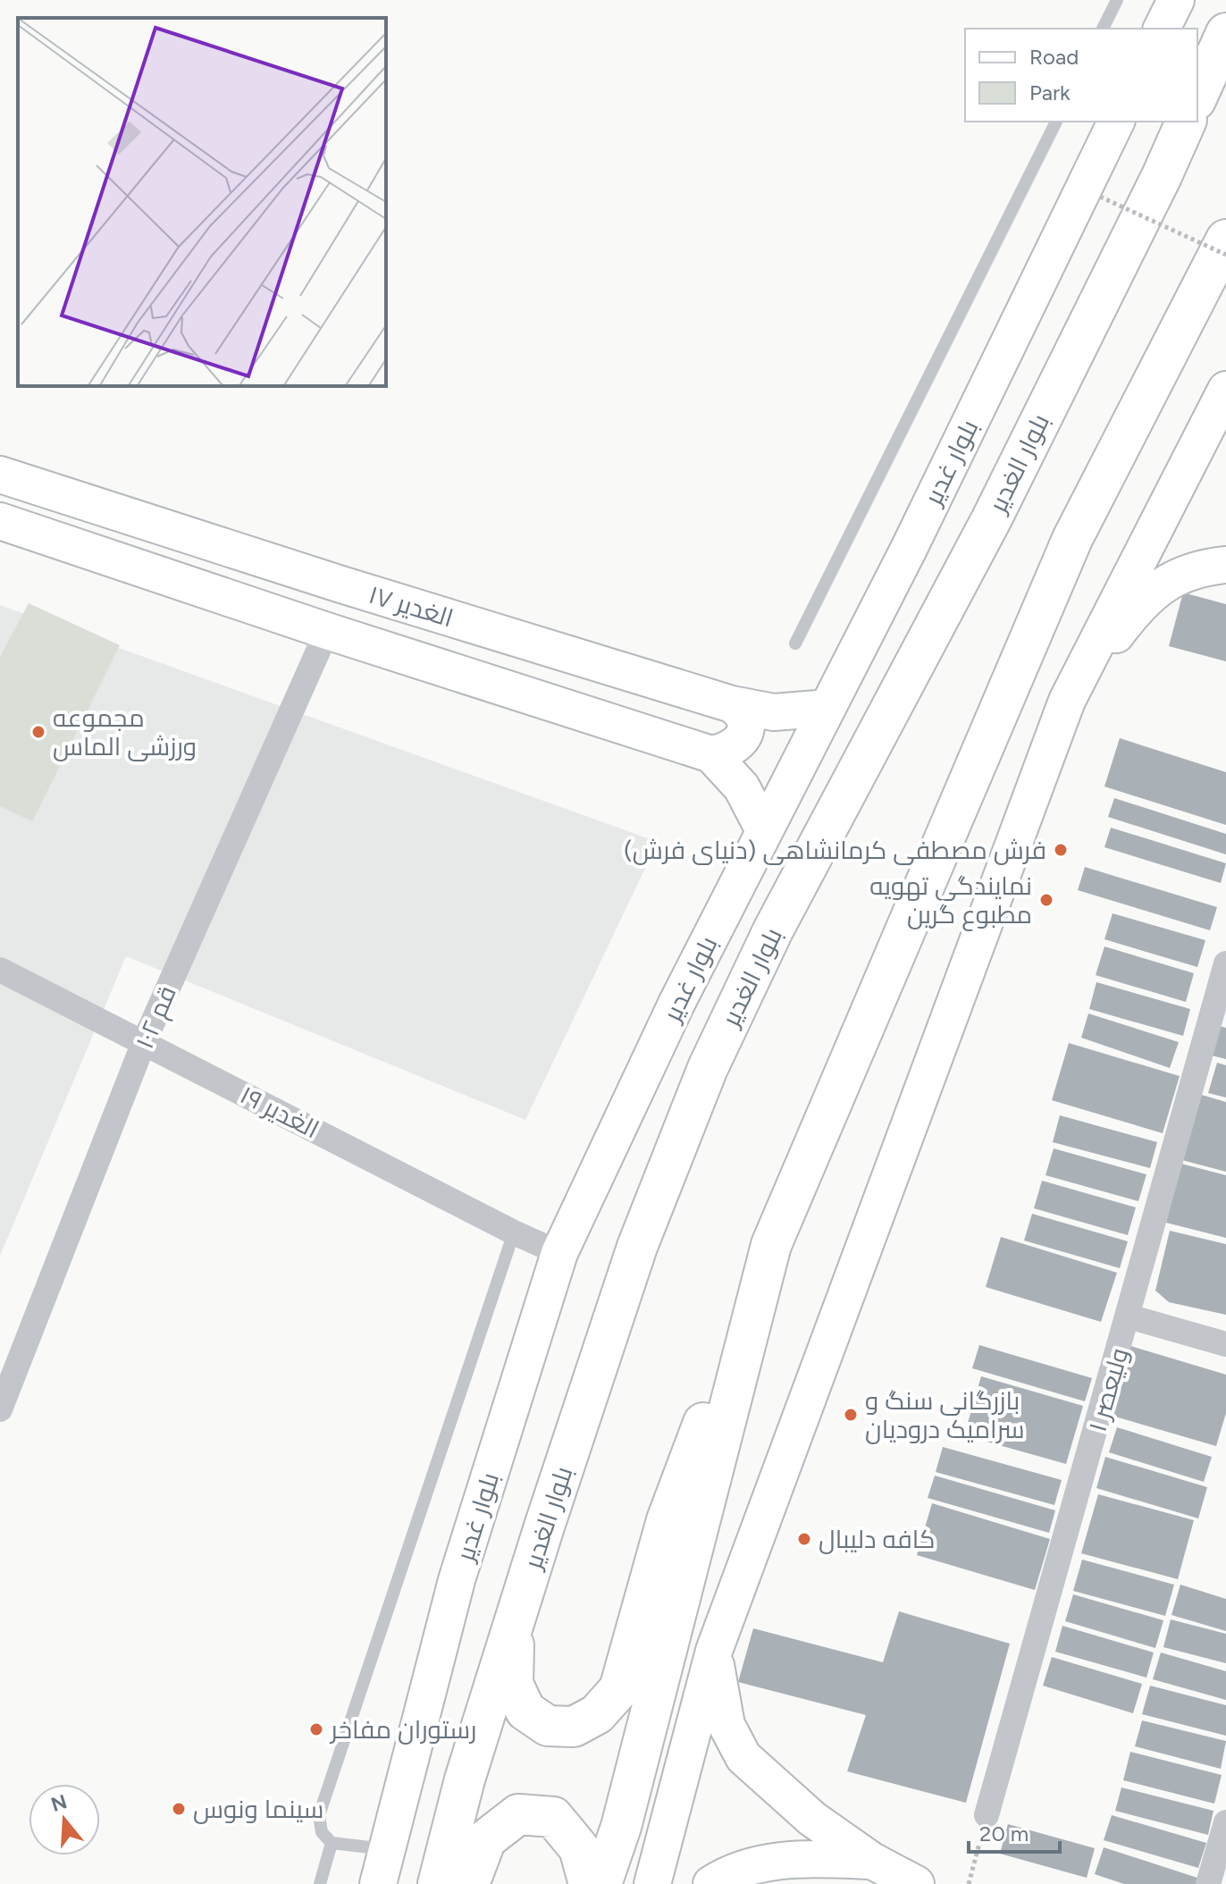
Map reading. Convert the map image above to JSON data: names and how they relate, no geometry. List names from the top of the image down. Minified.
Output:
{"streets":{"main road":["بلوار غدیر","بلوار الغدیر","الغدیر ۱۷"],"street":["قم ۱۰۲","الغدیر ۱۹","ولیعصر ۱"]},"crossings":[["بلوار غدیر","الغدیر ۱۷"],["بلوار غدیر","الغدیر ۱۹"],["الغدیر ۱۷","قم ۱۰۲"],["قم ۱۰۲","الغدیر ۱۹"]],"places":["مجموعه ورزشی الماس","فرش مصطفی کرمانشاهی (دنیای فرش)","نمایندگی تهویه مطبوع گرین","بازرگانی سنگ و سرامیک درودیان","کافه دلیبال","رستوران مفاخر","سینما ونوس"],"legend":["Road","Park"],"scale_bar":"20 m","north":"top"}
